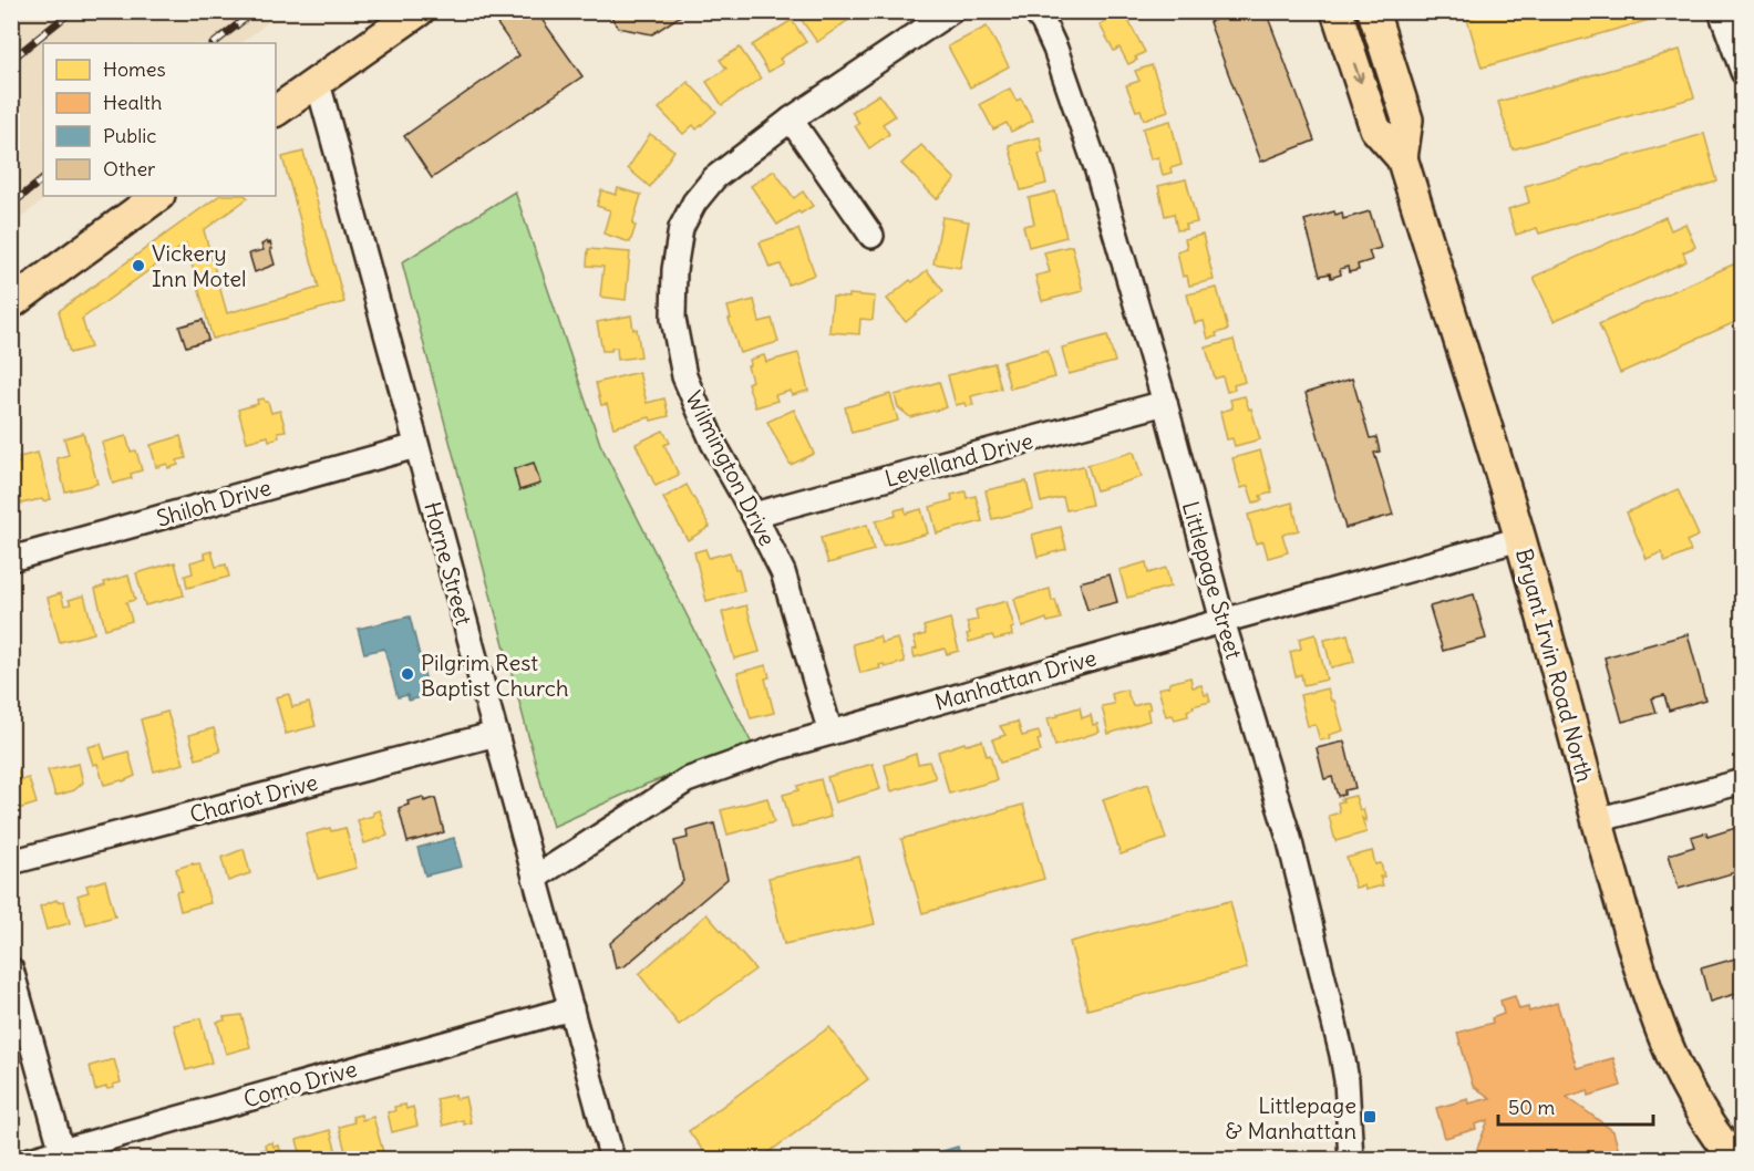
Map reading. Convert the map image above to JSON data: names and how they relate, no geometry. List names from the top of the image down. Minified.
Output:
{"streets":{"main road":["Bryant Irvin Road North"],"street":["Levelland Drive","Wilmington Drive","Shiloh Drive","Horne Street","Littlepage Street","Manhattan Drive","Chariot Drive","Como Drive"]},"crossings":[["Levelland Drive","Wilmington Drive"],["Levelland Drive","Littlepage Street"],["Wilmington Drive","Manhattan Drive"],["Shiloh Drive","Horne Street"],["Horne Street","Manhattan Drive"],["Horne Street","Chariot Drive"],["Horne Street","Como Drive"],["Littlepage Street","Manhattan Drive"],["Bryant Irvin Road North","Manhattan Drive"]],"places":{"other":["Vickery Inn Motel","Pilgrim Rest Baptist Church"],"transit":["Littlepage & Manhattan"]},"legend":["Homes","Health","Public","Other"],"scale_bar":"50 m"}
